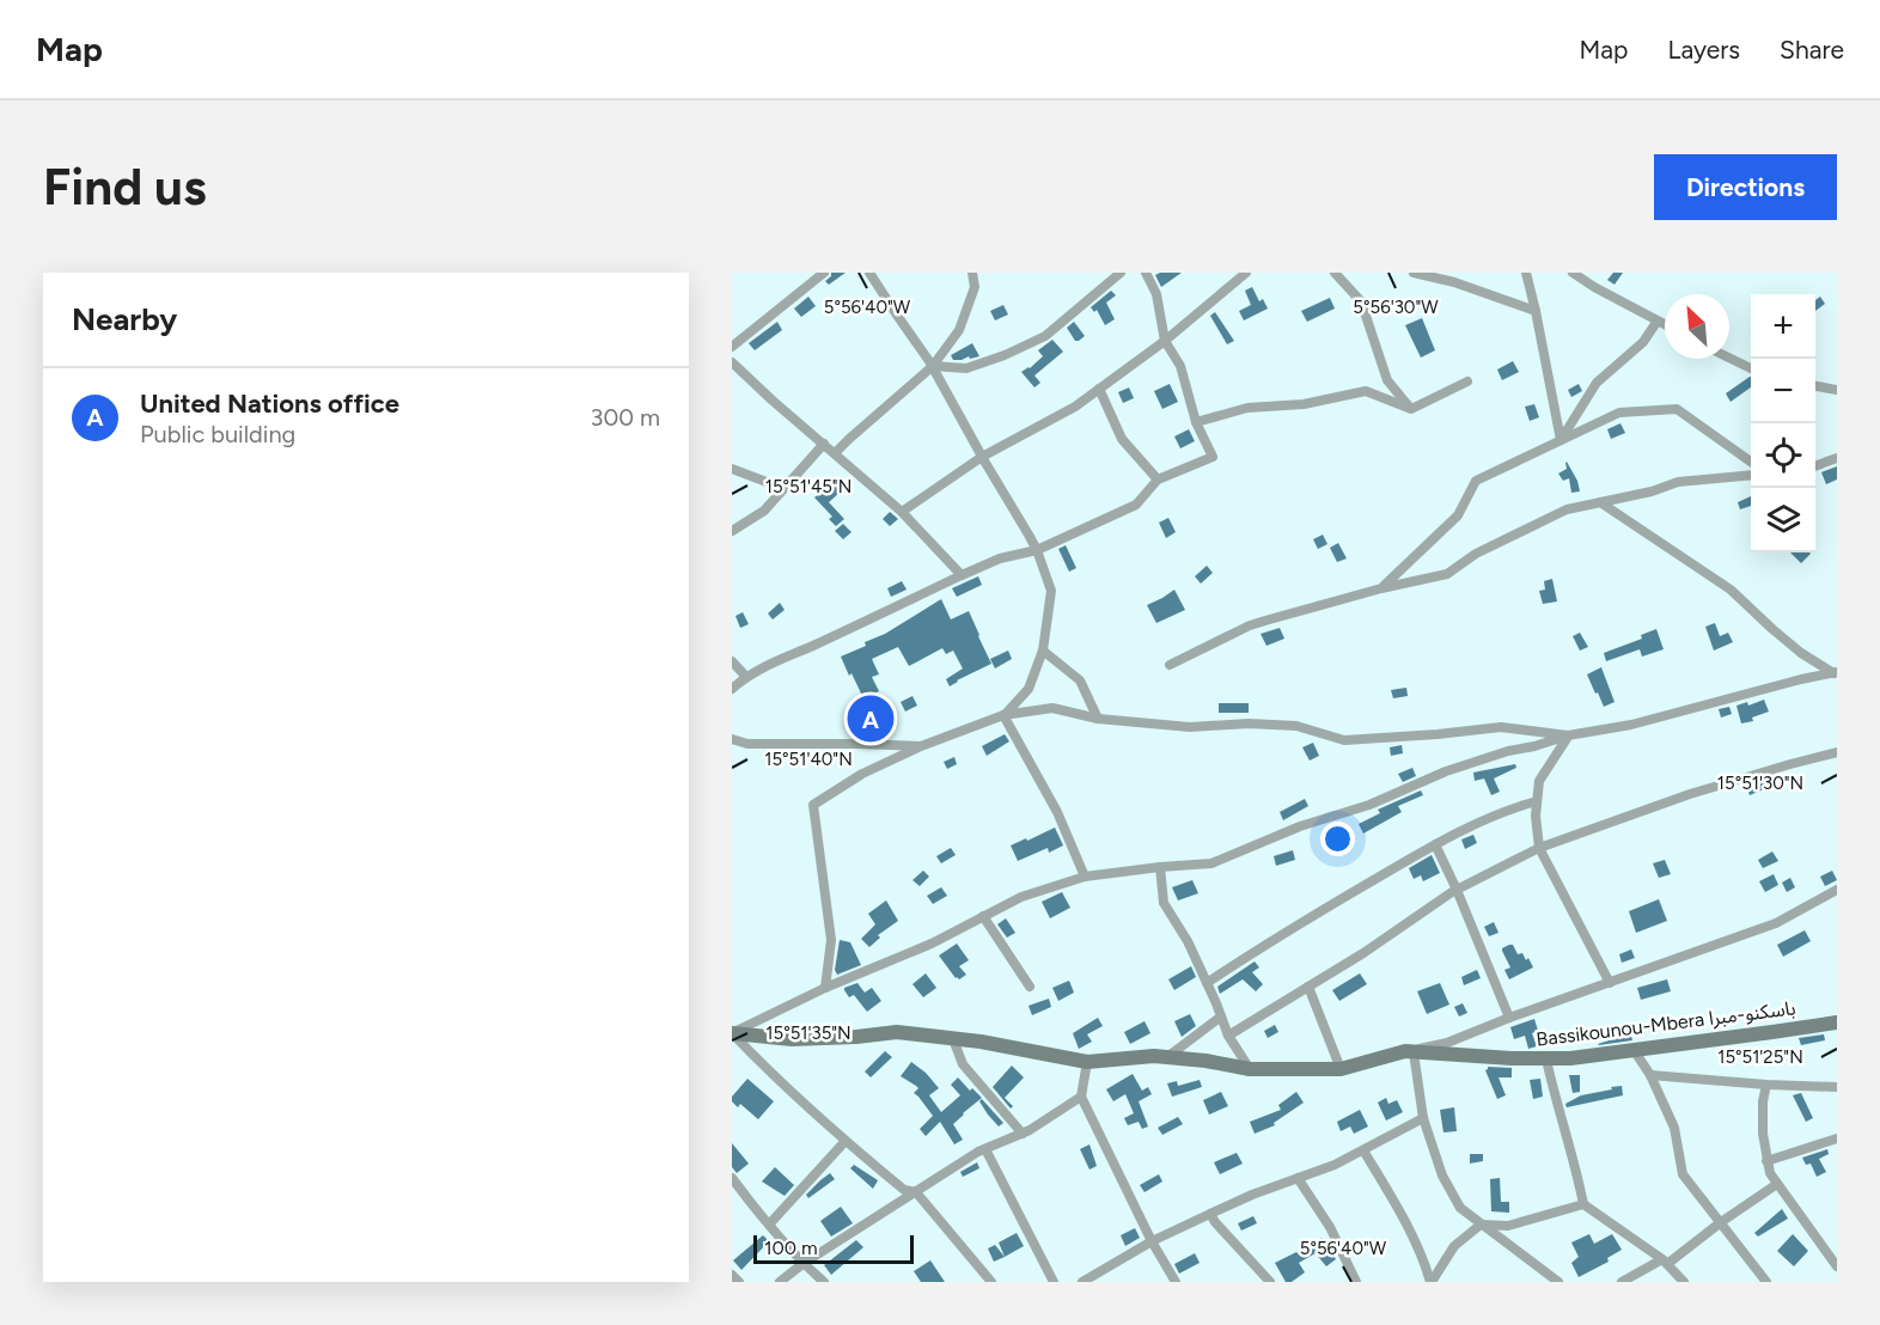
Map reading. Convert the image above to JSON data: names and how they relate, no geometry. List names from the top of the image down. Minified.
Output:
{"streets":{"street":["Bassikounou-Mbera باسكنو-مبرا"]},"scale_bar":"100 m","north":"top left","page":{"header":"Map","nav":["Map","Layers","Share"],"buttons":"Directions","title":"Find us","heading":"Nearby","map_buttons":["+","−"],"list":[{"mark":"A","name":"United Nations office","note":"Public building","value":"300 m"}],"pins":"A","scale":"100 m"},"coordinates":["5°56'40\"W","5°56'30\"W","15°51'45\"N","15°51'40\"N","15°51'30\"N","15°51'35\"N","15°51'25\"N"]}
